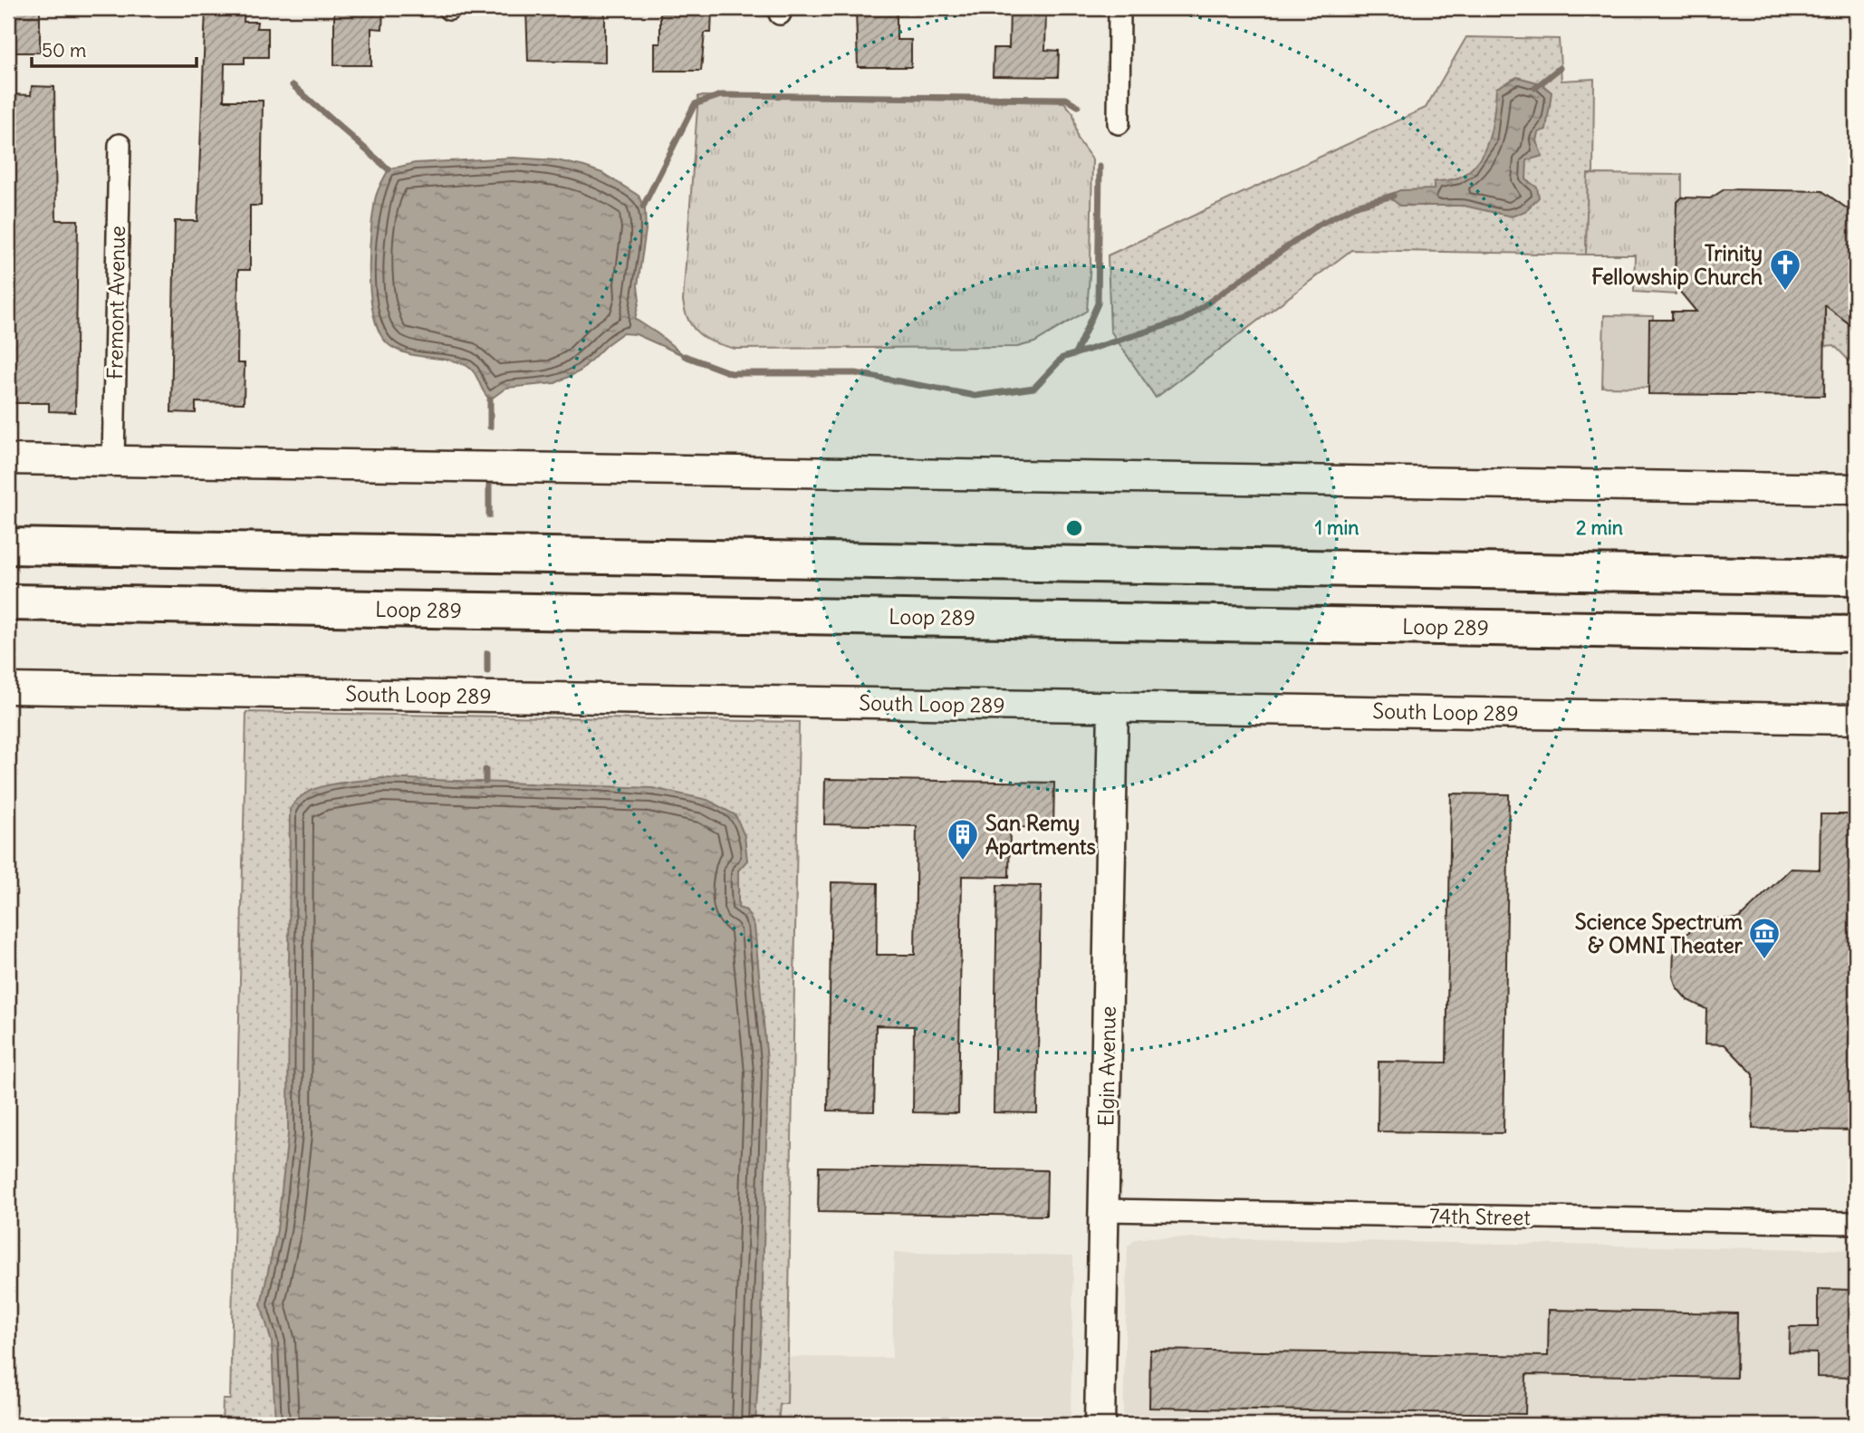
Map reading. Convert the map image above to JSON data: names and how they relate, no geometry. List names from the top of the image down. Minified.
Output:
{"streets":{"highway":["Loop 289"],"main road":["South Loop 289","Elgin Avenue"],"street":["Fremont Avenue","74th Street"]},"crossings":[["South Loop 289","Elgin Avenue"],["Elgin Avenue","74th Street"]],"places":{"church":["Trinity Fellowship Church"],"building":["San Remy Apartments"],"museum":["Science Spectrum & OMNI Theater"]},"scale_bar":"50 m","rings":["1 min","2 min"]}
